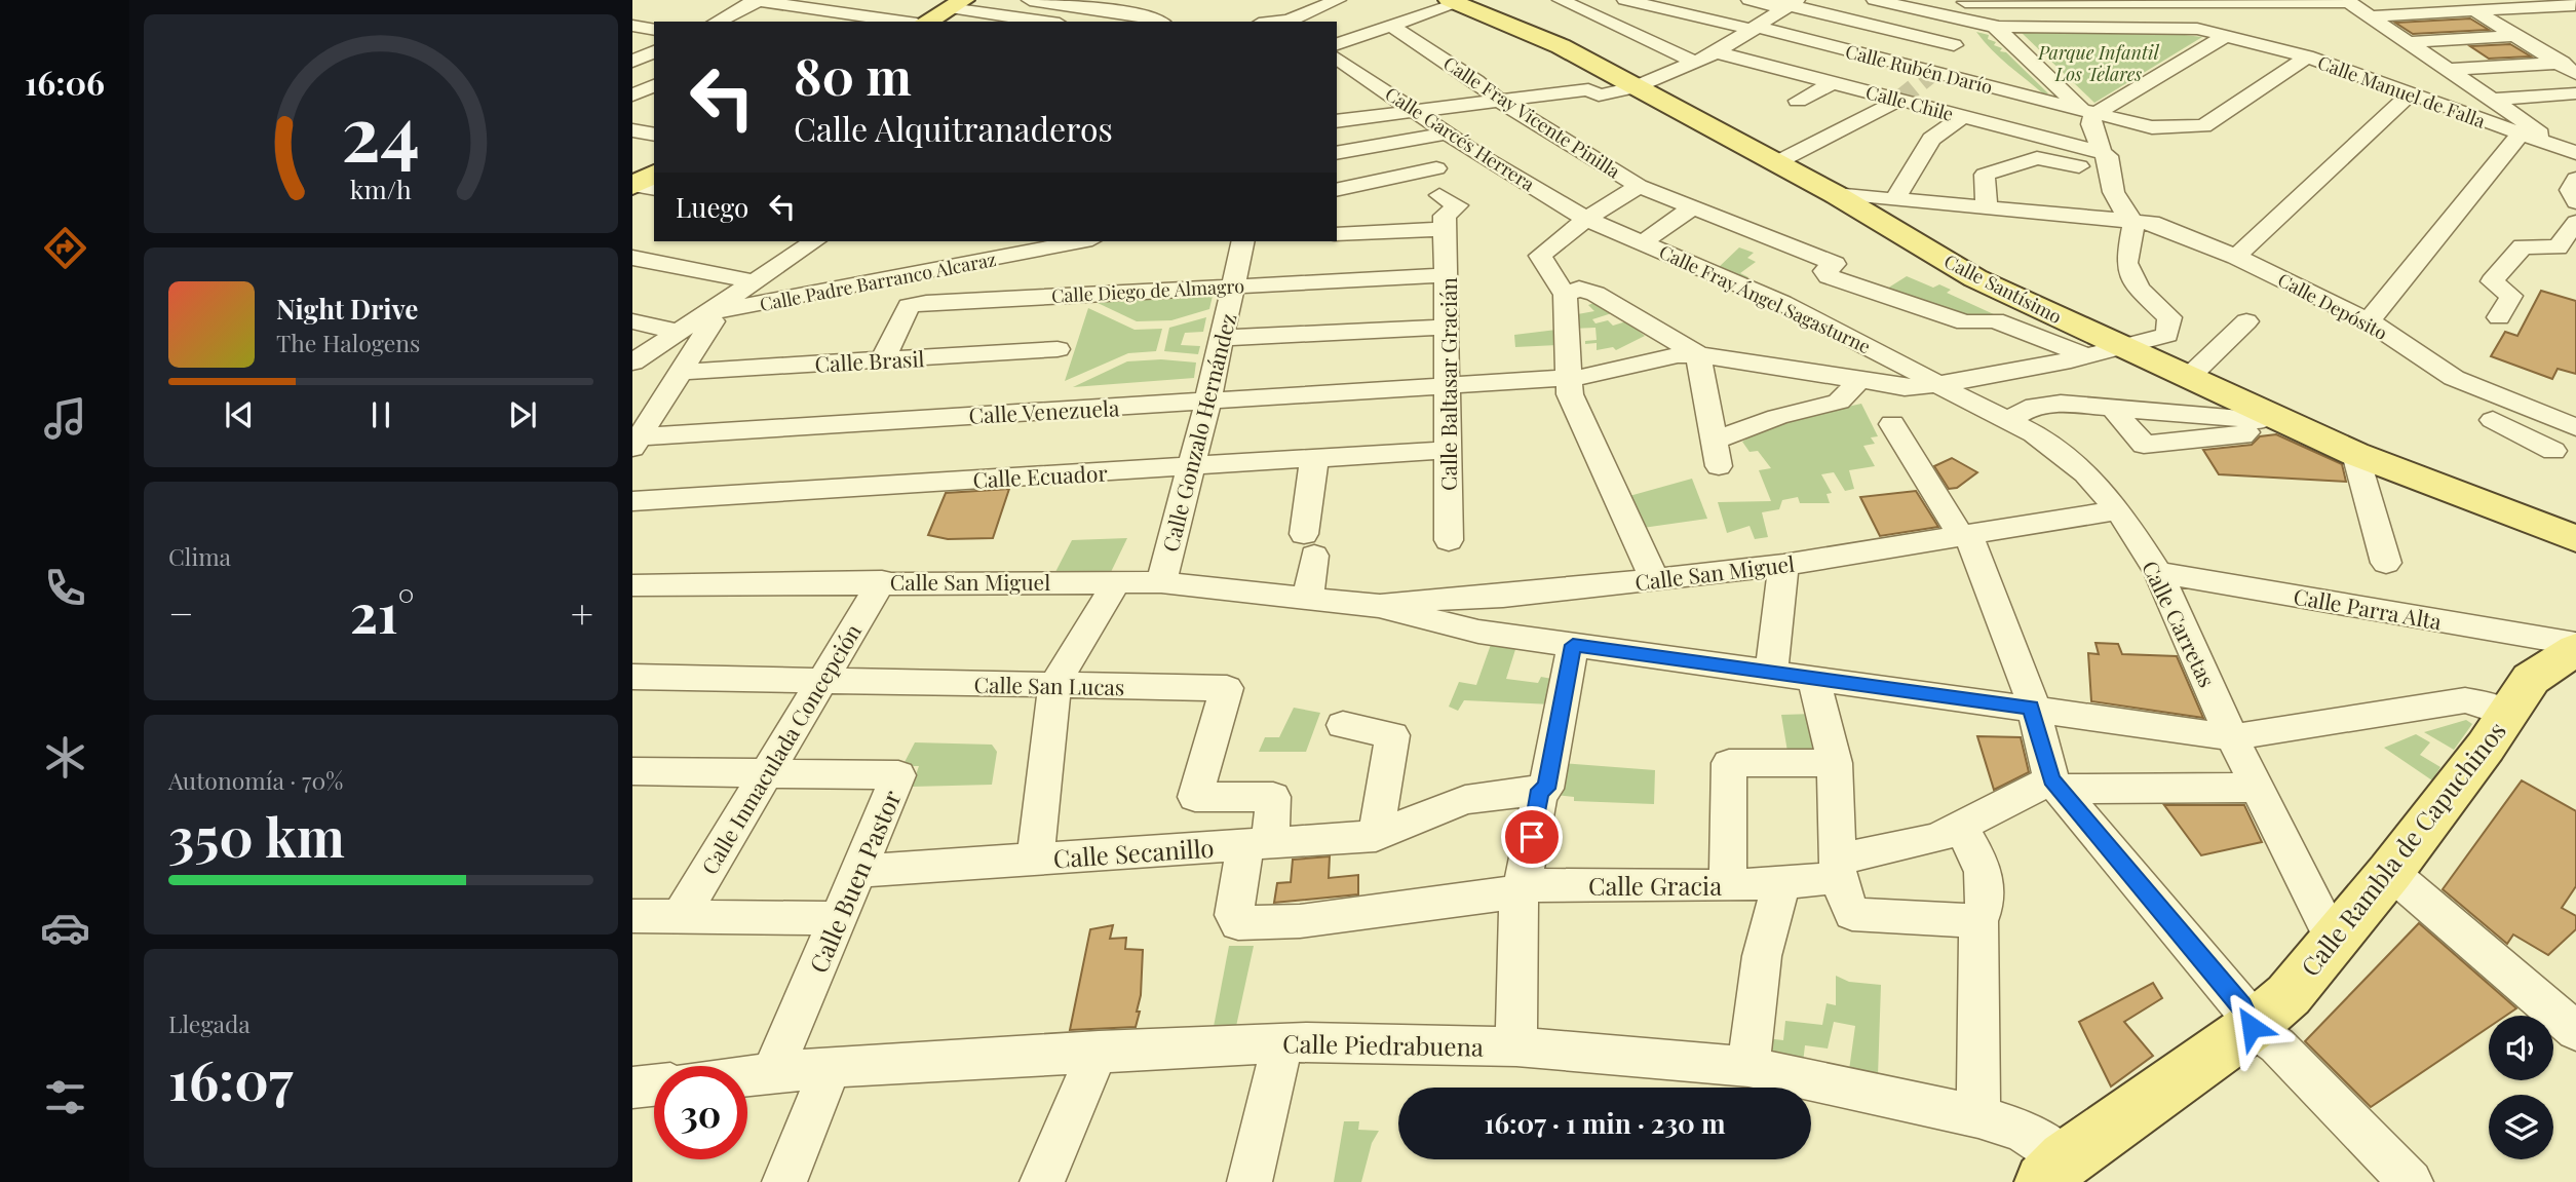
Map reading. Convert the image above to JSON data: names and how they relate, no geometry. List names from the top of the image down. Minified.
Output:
{"streets":{"main road":["Calle Santísimo","Calle Rambla de Capuchinos"],"street":["Calle Rubén Darío","Calle Manuel de Falla","Calle Chile","Calle Fray Vicente Pinilla","Calle Garcés Herrera","Calle Padre Barranco Alcaraz","Calle Diego de Almagro","Calle Fray Ángel Sagasturne","Calle Depósito","Calle Brasil","Calle Baltasar Gracián","Calle Venezuela","Calle Gonzalo Hernández","Calle Ecuador","Calle San Miguel","Calle Parra Alta","Calle Carretas","Calle San Lucas","Calle Inmaculada Concepción","Calle Secanillo","Calle Buen Pastor","Calle Gracia","Calle Piedrabuena"]},"crossings":[["Calle Garcés Herrera","Calle Fray Ángel Sagasturne"],["Calle Santísimo","Calle Depósito"],["Calle Diego de Almagro","Calle Brasil"],["Calle Diego de Almagro","Calle Baltasar Gracián"],["Calle Diego de Almagro","Calle Gonzalo Hernández"],["Calle Fray Ángel Sagasturne","Calle Carretas"],["Calle Baltasar Gracián","Calle Venezuela"],["Calle Baltasar Gracián","Calle Ecuador"],["Calle Venezuela","Calle Gonzalo Hernández"],["Calle Gonzalo Hernández","Calle Ecuador"],["Calle Gonzalo Hernández","Calle San Miguel"],["Calle San Miguel","Calle Carretas"],["Calle San Miguel","Calle Inmaculada Concepción"],["Calle Parra Alta","Calle Carretas"],["Calle Parra Alta","Calle Rambla de Capuchinos"],["Calle Carretas","Calle Rambla de Capuchinos"],["Calle San Lucas","Calle Inmaculada Concepción"],["Calle San Lucas","Calle Secanillo"],["Calle San Lucas","Calle Gracia"],["Calle Inmaculada Concepción","Calle Buen Pastor"],["Calle Rambla de Capuchinos","Calle Piedrabuena"],["Calle Secanillo","Calle Buen Pastor"],["Calle Secanillo","Calle Gracia"],["Calle Buen Pastor","Calle Piedrabuena"]],"parks":["Parque Infantil Los Telares"],"page":{"tabs":"16:06","turn":["80 m","Calle Alquitranaderos"],"then":"Luego","song":["Night Drive","The Halogens"],"tile":["Clima",["Autonomía · 70%","350 km"],["Llegada","16:07"]],"heat":["−","21°","+"],"limit":"30","trip":"16:07 · 1 min · 230 m","gauge":["24","km/h"]}}
